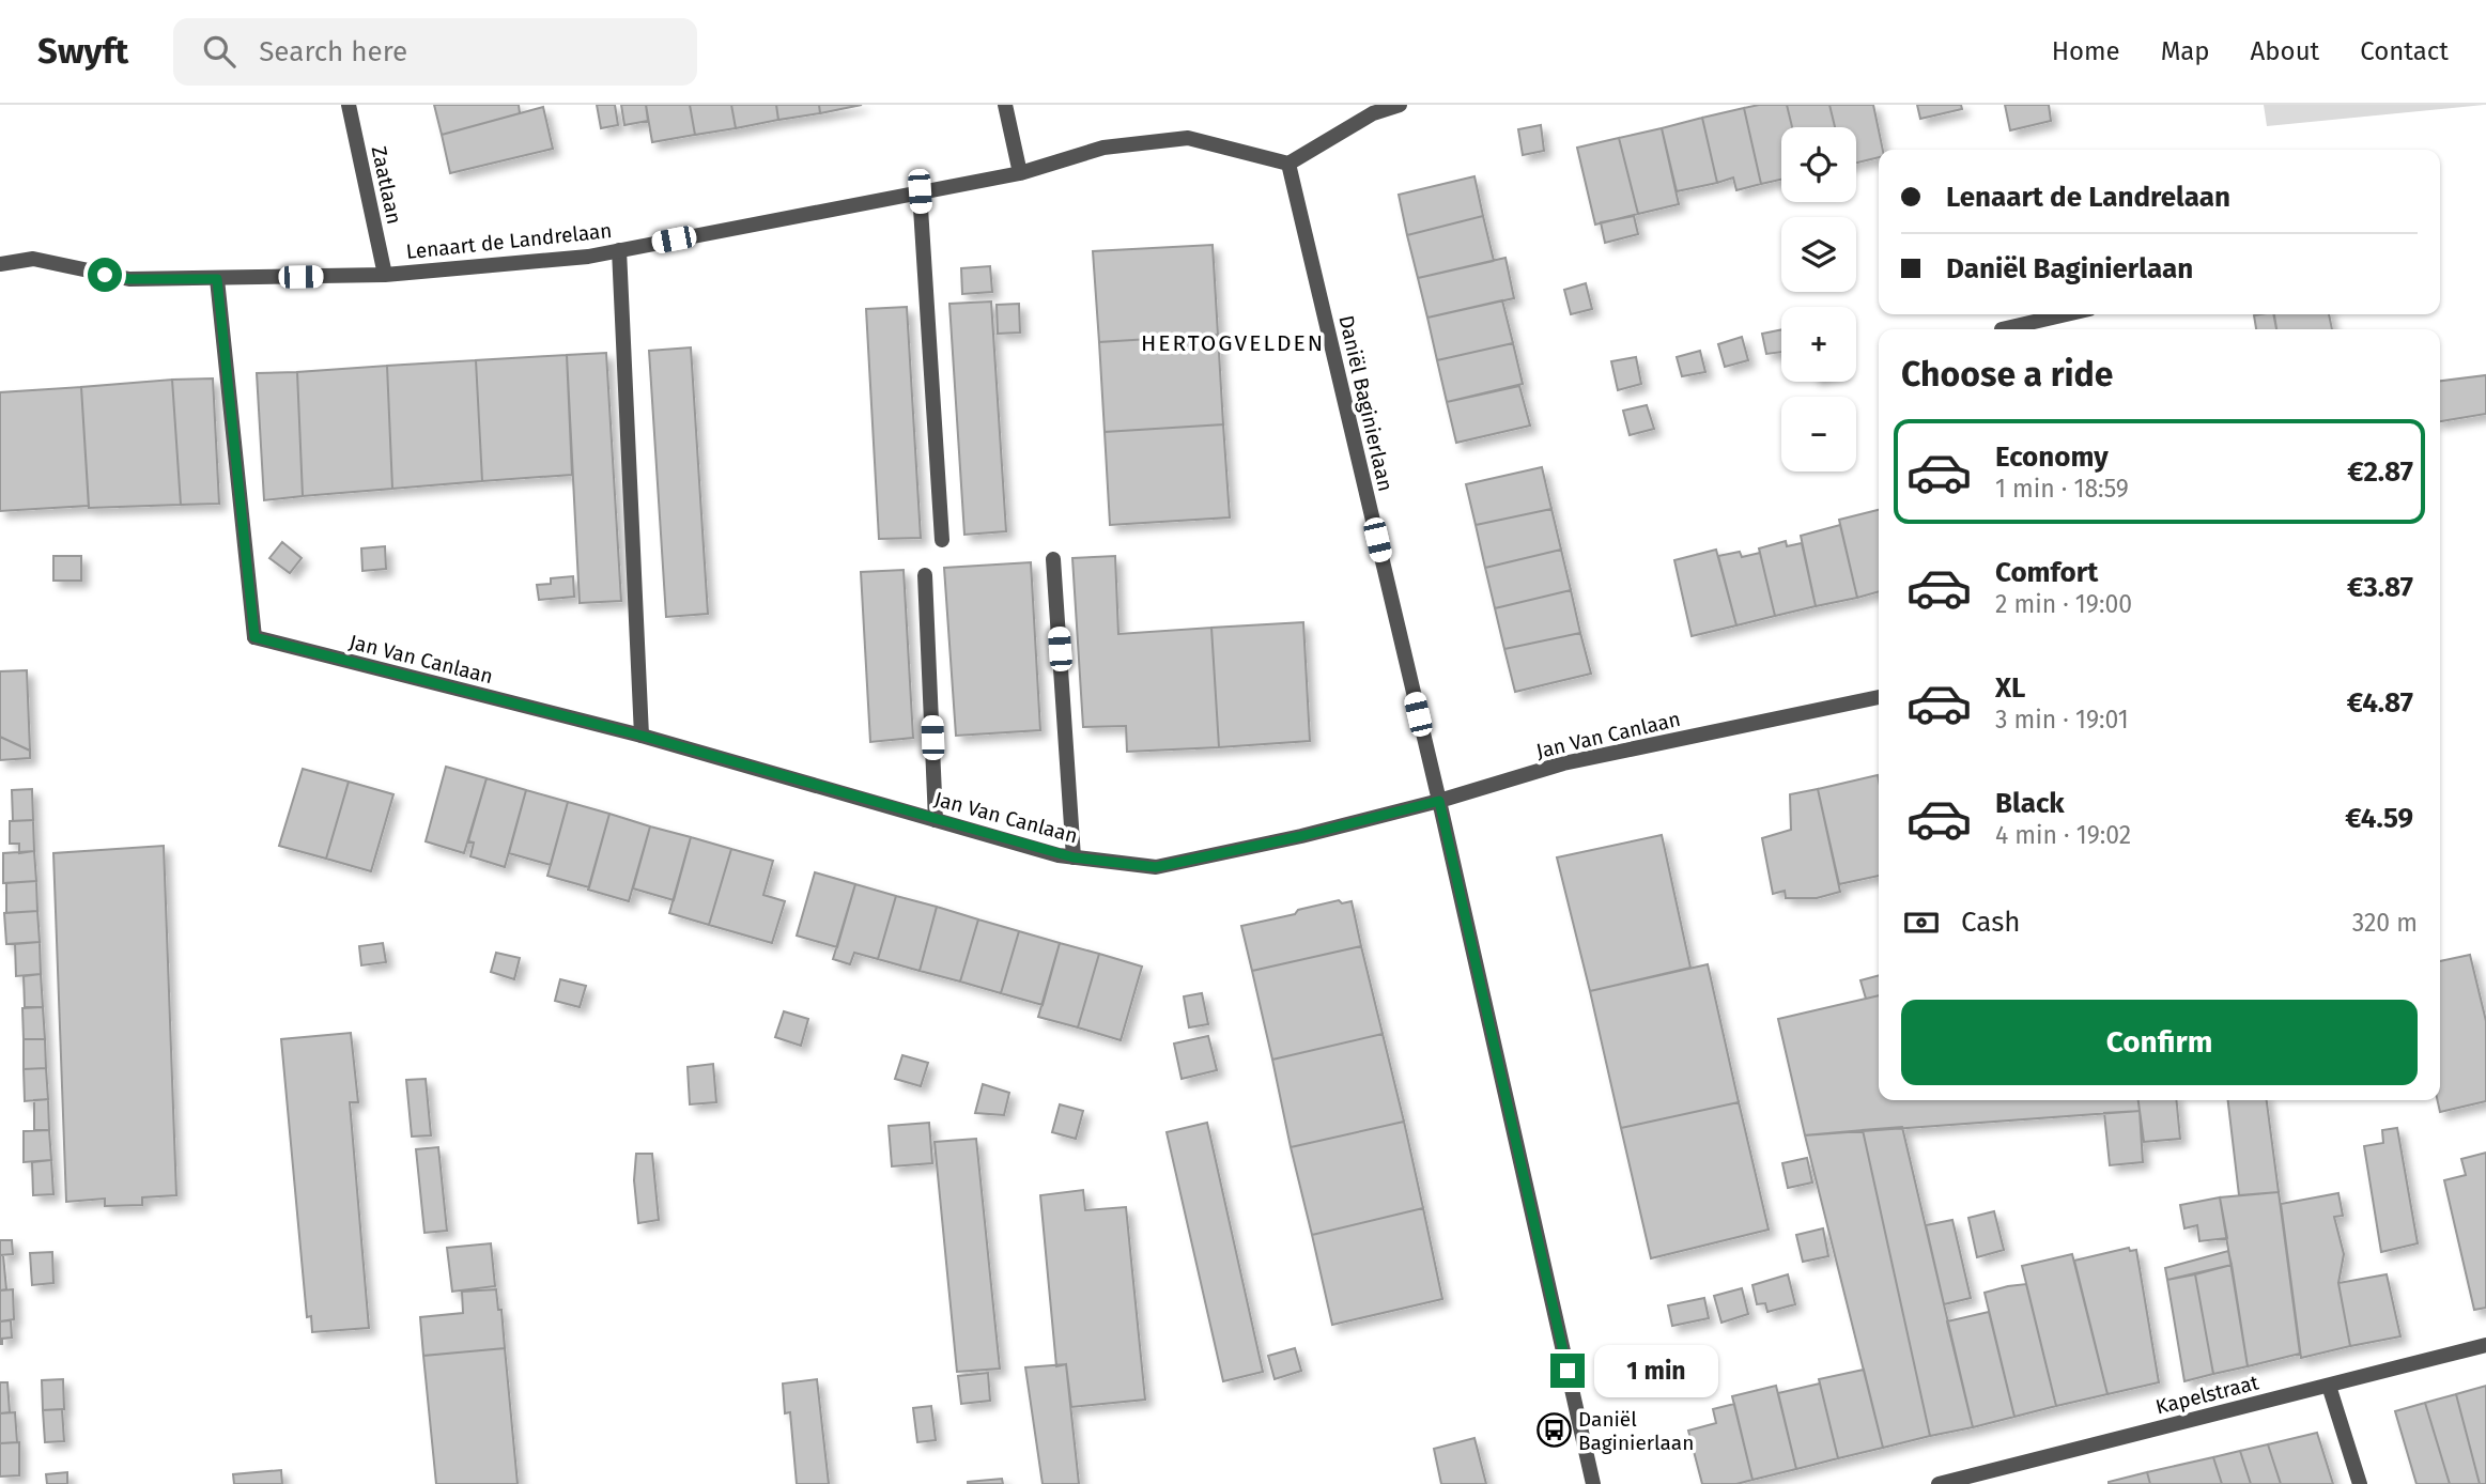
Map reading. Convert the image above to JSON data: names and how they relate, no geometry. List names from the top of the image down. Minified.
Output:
{"streets":{"street":["Zaatlaan","Lenaart de Landrelaan","Daniël Baginierlaan","Jan Van Canlaan","Kapelstraat"]},"crossings":[["Zaatlaan","Lenaart de Landrelaan"],["Lenaart de Landrelaan","Daniël Baginierlaan"],["Lenaart de Landrelaan","Jan Van Canlaan"],["Daniël Baginierlaan","Jan Van Canlaan"]],"districts":["HERTOGVELDEN"],"places":{"bus stop":["Daniël Baginierlaan"]},"page":{"header":"Swyft","search":"Search here","nav":["Home","Map","About","Contact"],"map_buttons":["+","−"],"banner":["Lenaart de Landrelaan","Daniël Baginierlaan"],"heading":"Choose a ride","list":[{"name":"Economy","note":"1 min · 18:59","value":"€2.87"},{"name":"Comfort","note":"2 min · 19:00","value":"€3.87"},{"name":"XL","note":"3 min · 19:01","value":"€4.87"},{"name":"Black","note":"4 min · 19:02","value":"€4.59"}],"pay":["Cash","320 m"],"buttons":"Confirm","bubble":"1 min"}}
